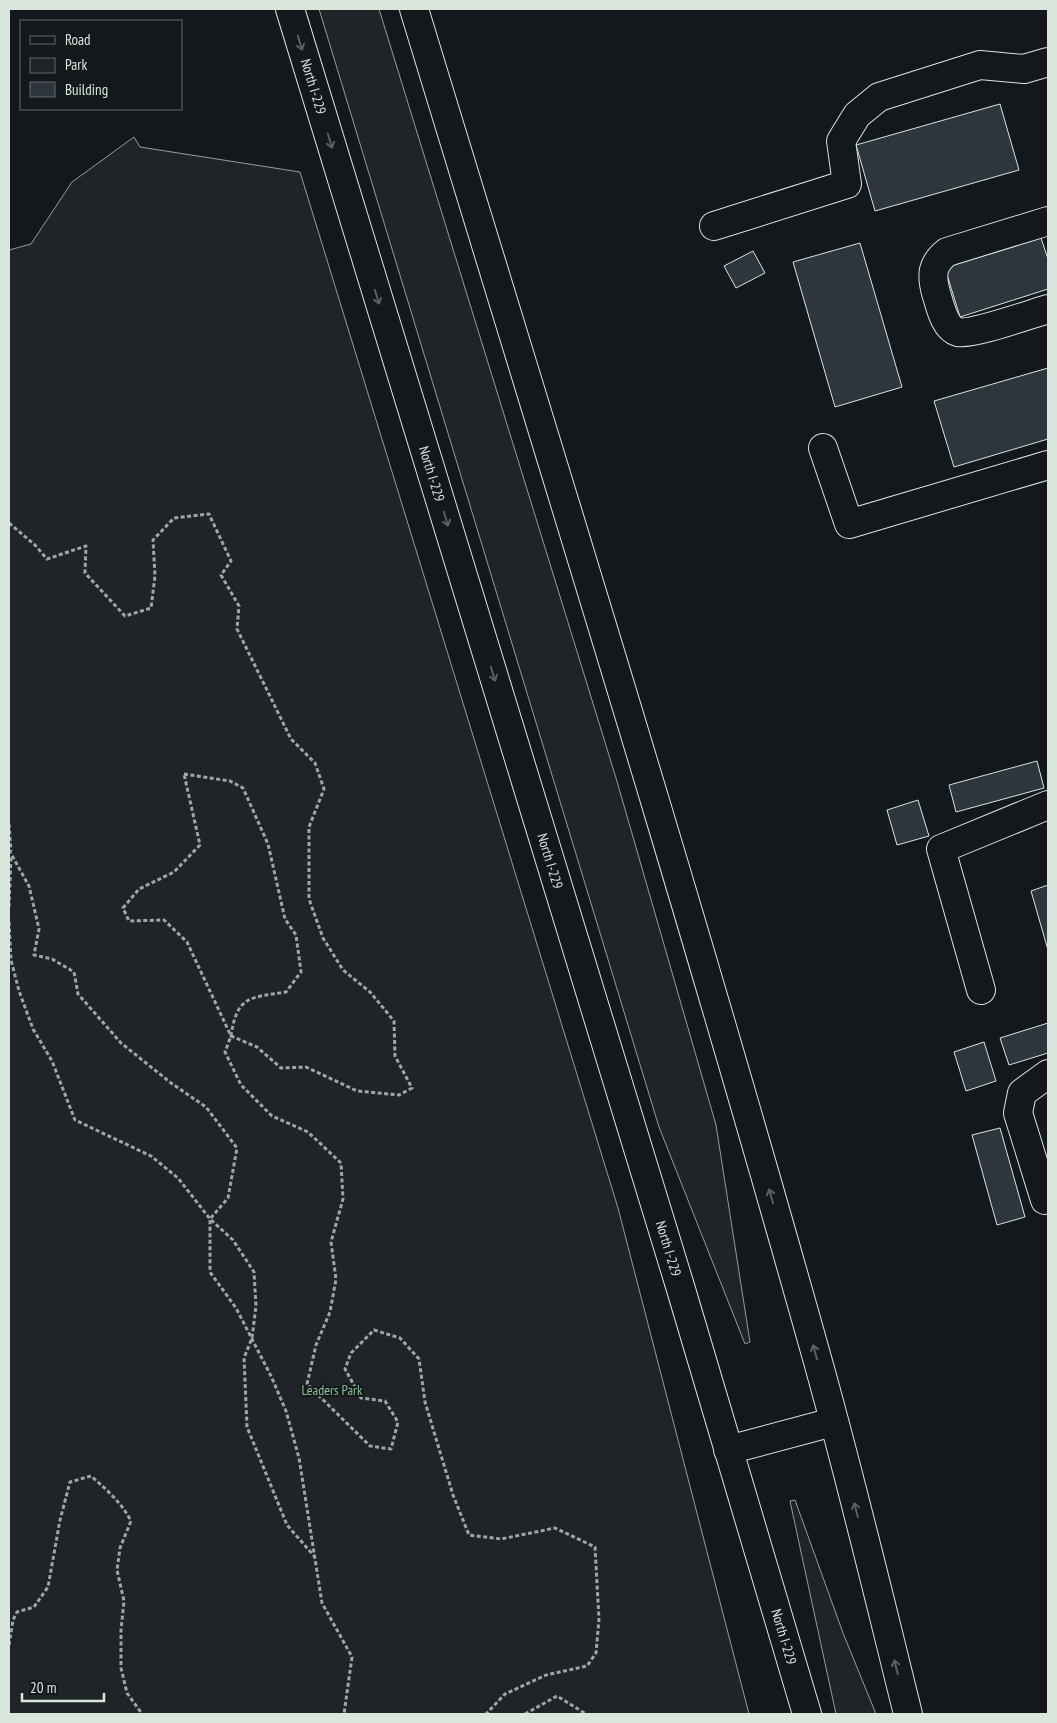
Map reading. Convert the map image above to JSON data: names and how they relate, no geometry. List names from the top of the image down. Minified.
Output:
{"streets":{"main road":["North I-229"]},"parks":["Leaders Park"],"legend":["Road","Park","Building"],"scale_bar":"20 m"}
